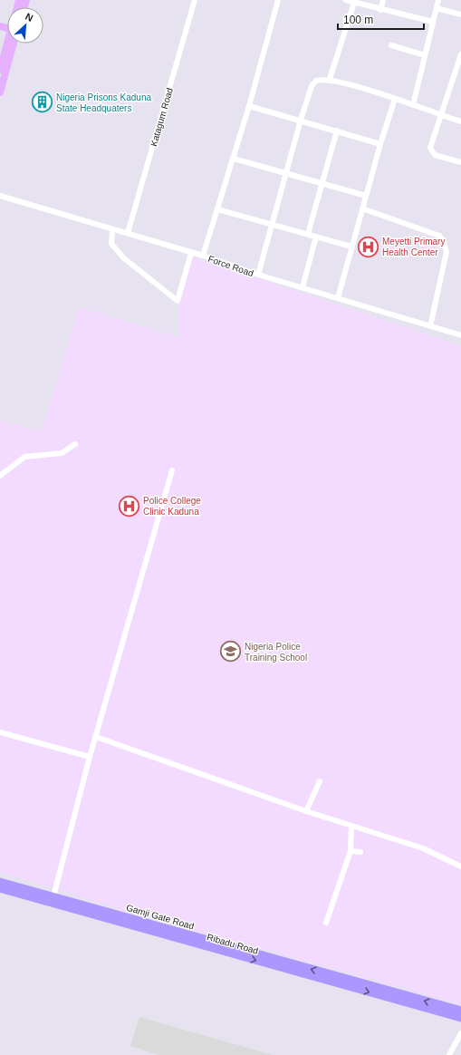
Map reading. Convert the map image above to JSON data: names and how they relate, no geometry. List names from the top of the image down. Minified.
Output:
{"streets":{"main road":["Gamji Gate Road","Ribadu Road"],"street":["Katagum Road","Force Road"]},"crossings":[["Katagum Road","Force Road"],["Gamji Gate Road","Ribadu Road"]],"one_way":["Gamji Gate Road","Ribadu Road"],"places":{"building":["Nigeria Prisons Kaduna State Headquaters"],"hospital":["Meyetti Primary Health Center","Police College Clinic Kaduna"],"school or university":["Nigeria Police Training School"]},"scale_bar":"100 m","north":"top right"}
